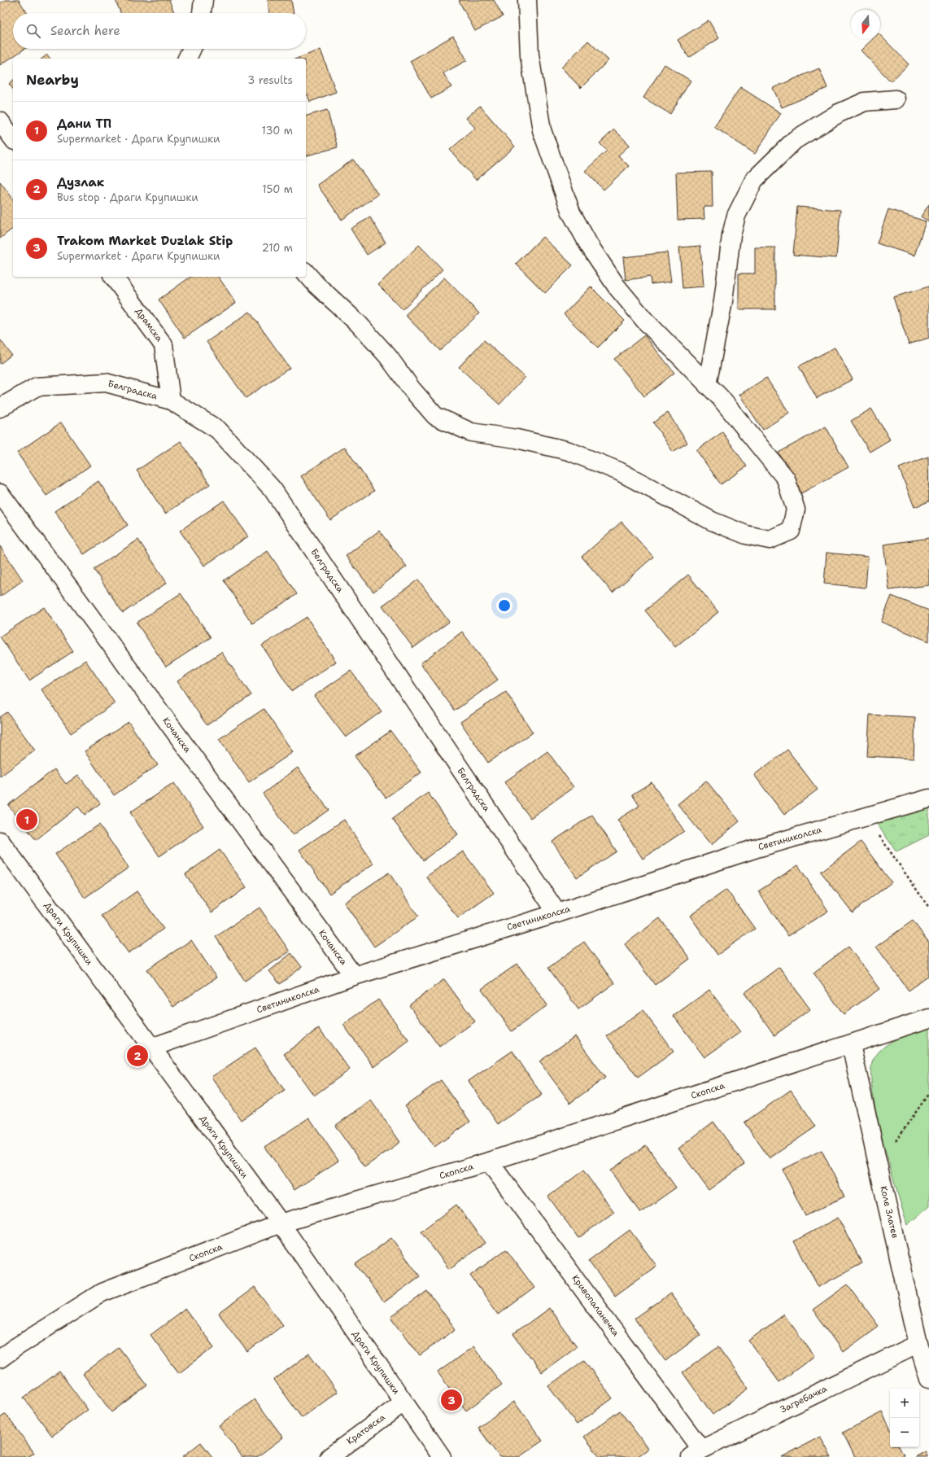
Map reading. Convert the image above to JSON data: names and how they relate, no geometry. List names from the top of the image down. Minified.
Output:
{"streets":{"street":["Драмска","Белградска","Кочанска","Светиниколска","Драги Крупишки","Скопска","Коле Златев","Кривопаланечка","Загребачка","Кратовска"]},"crossings":[["Драмска","Белградска"],["Белградска","Светиниколска"],["Кочанска","Светиниколска"],["Светиниколска","Драги Крупишки"],["Драги Крупишки","Скопска"],["Драги Крупишки","Кратовска"],["Скопска","Коле Златев"],["Скопска","Кривопаланечка"],["Коле Златев","Загребачка"],["Кривопаланечка","Загребачка"]],"north":"bottom","page":{"search":"Search here","heading":["Nearby","3 results"],"list":[{"mark":"1","name":"Дани ТП","note":"Supermarket · Драги Крупишки","value":"130 m"},{"mark":"2","name":"Дузлак","note":"Bus stop · Драги Крупишки","value":"150 m"},{"mark":"3","name":"Trakom Market Duzlak Stip","note":"Supermarket · Драги Крупишки","value":"210 m"}],"pins":["1","2","3"],"map_buttons":["+","−"]}}
